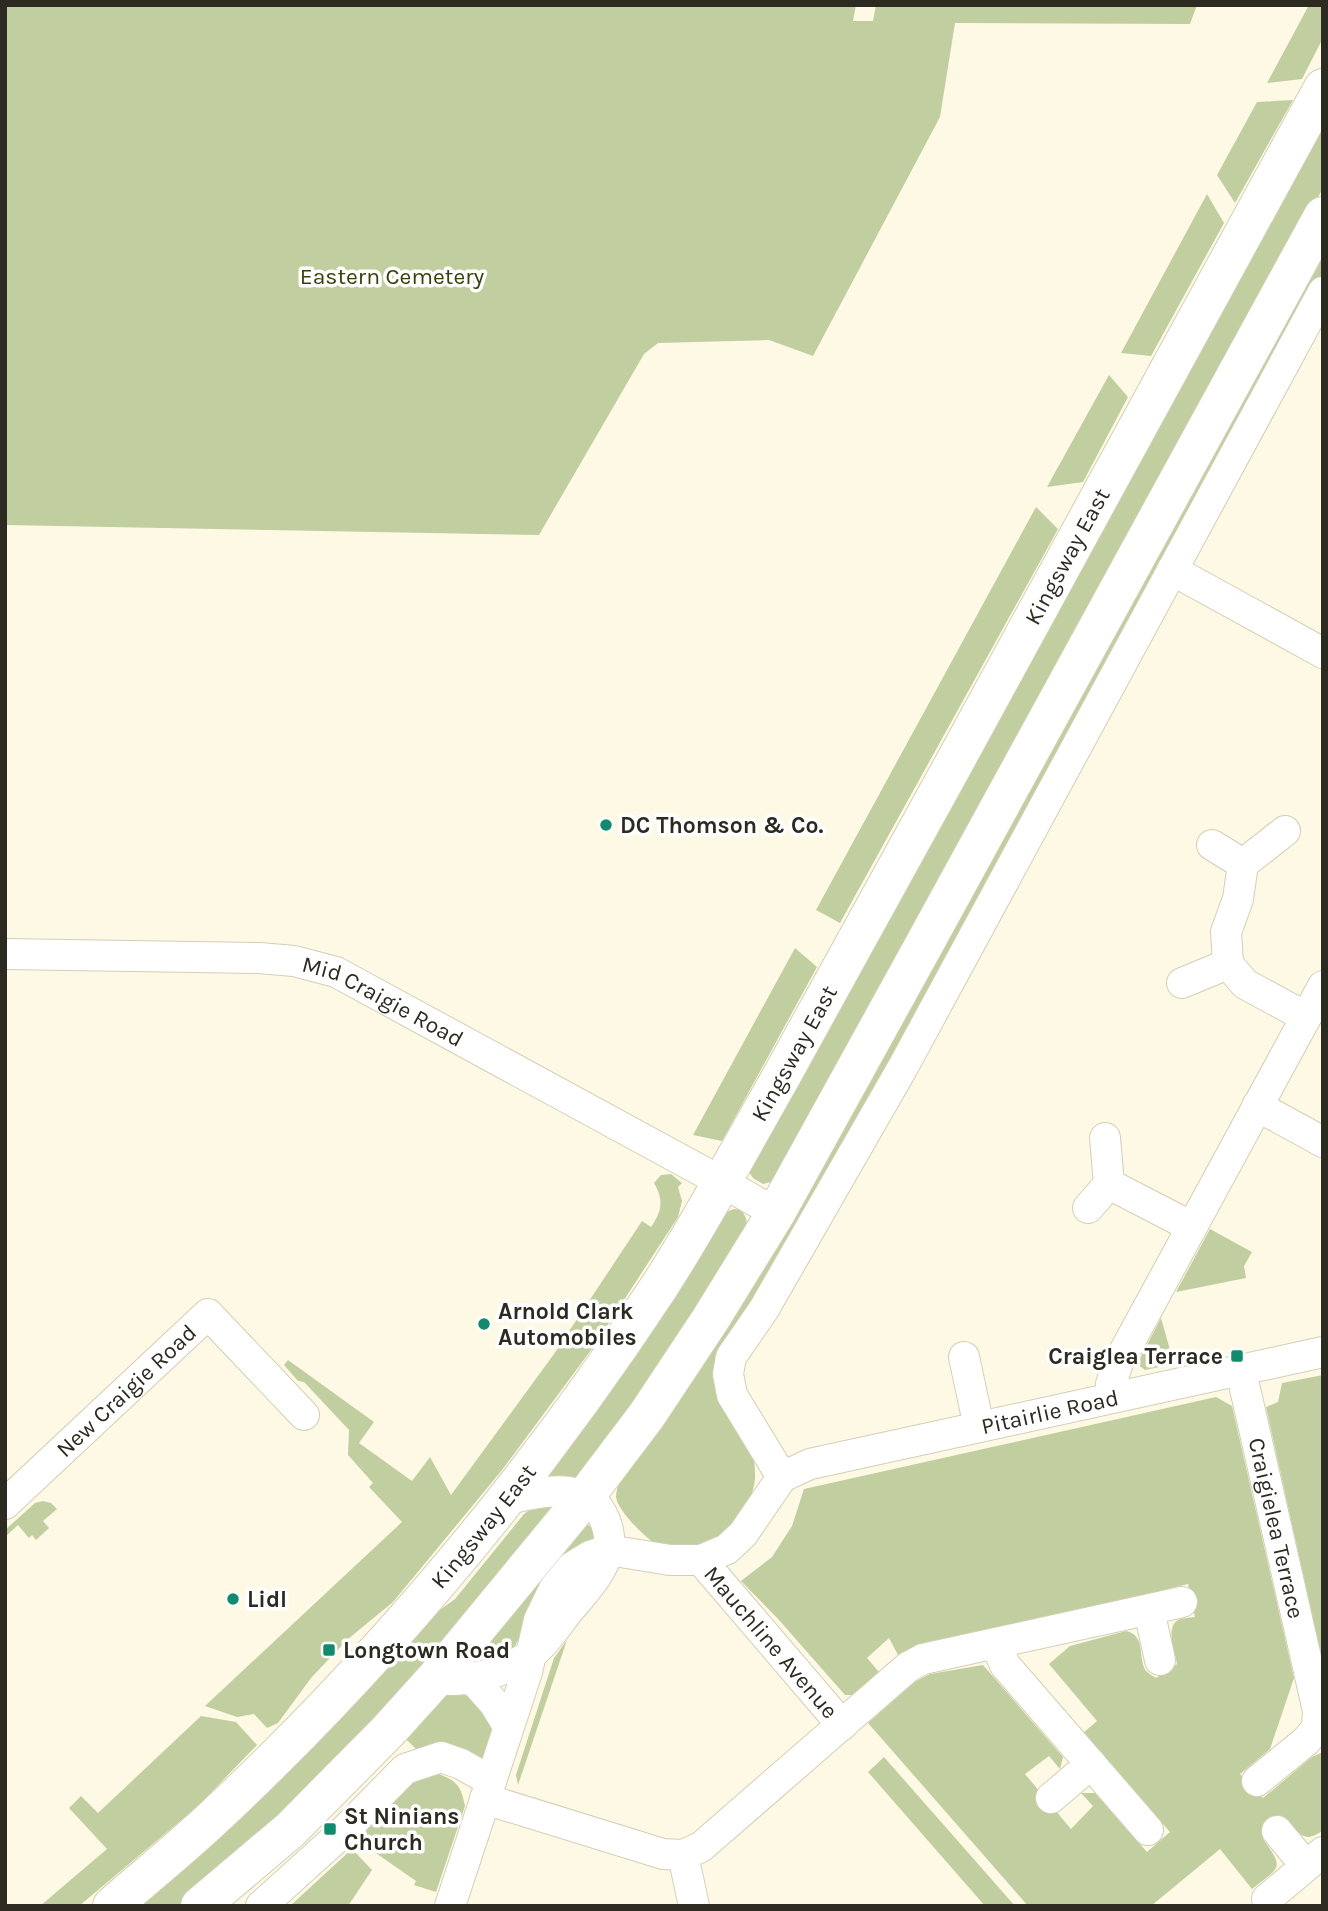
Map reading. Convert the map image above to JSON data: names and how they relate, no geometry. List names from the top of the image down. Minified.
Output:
{"streets":{"highway":["Kingsway East"],"street":["Mid Craigie Road","New Craigie Road","Pitairlie Road","Craigielea Terrace","Mauchline Avenue"]},"crossings":[["Kingsway East","Mid Craigie Road"],["Pitairlie Road","Craigielea Terrace"]],"parks":["Eastern Cemetery"],"places":{"other":["DC Thomson & Co.","Arnold Clark Automobiles","Lidl"],"transit":["Craiglea Terrace","Longtown Road","St Ninians Church"]}}
